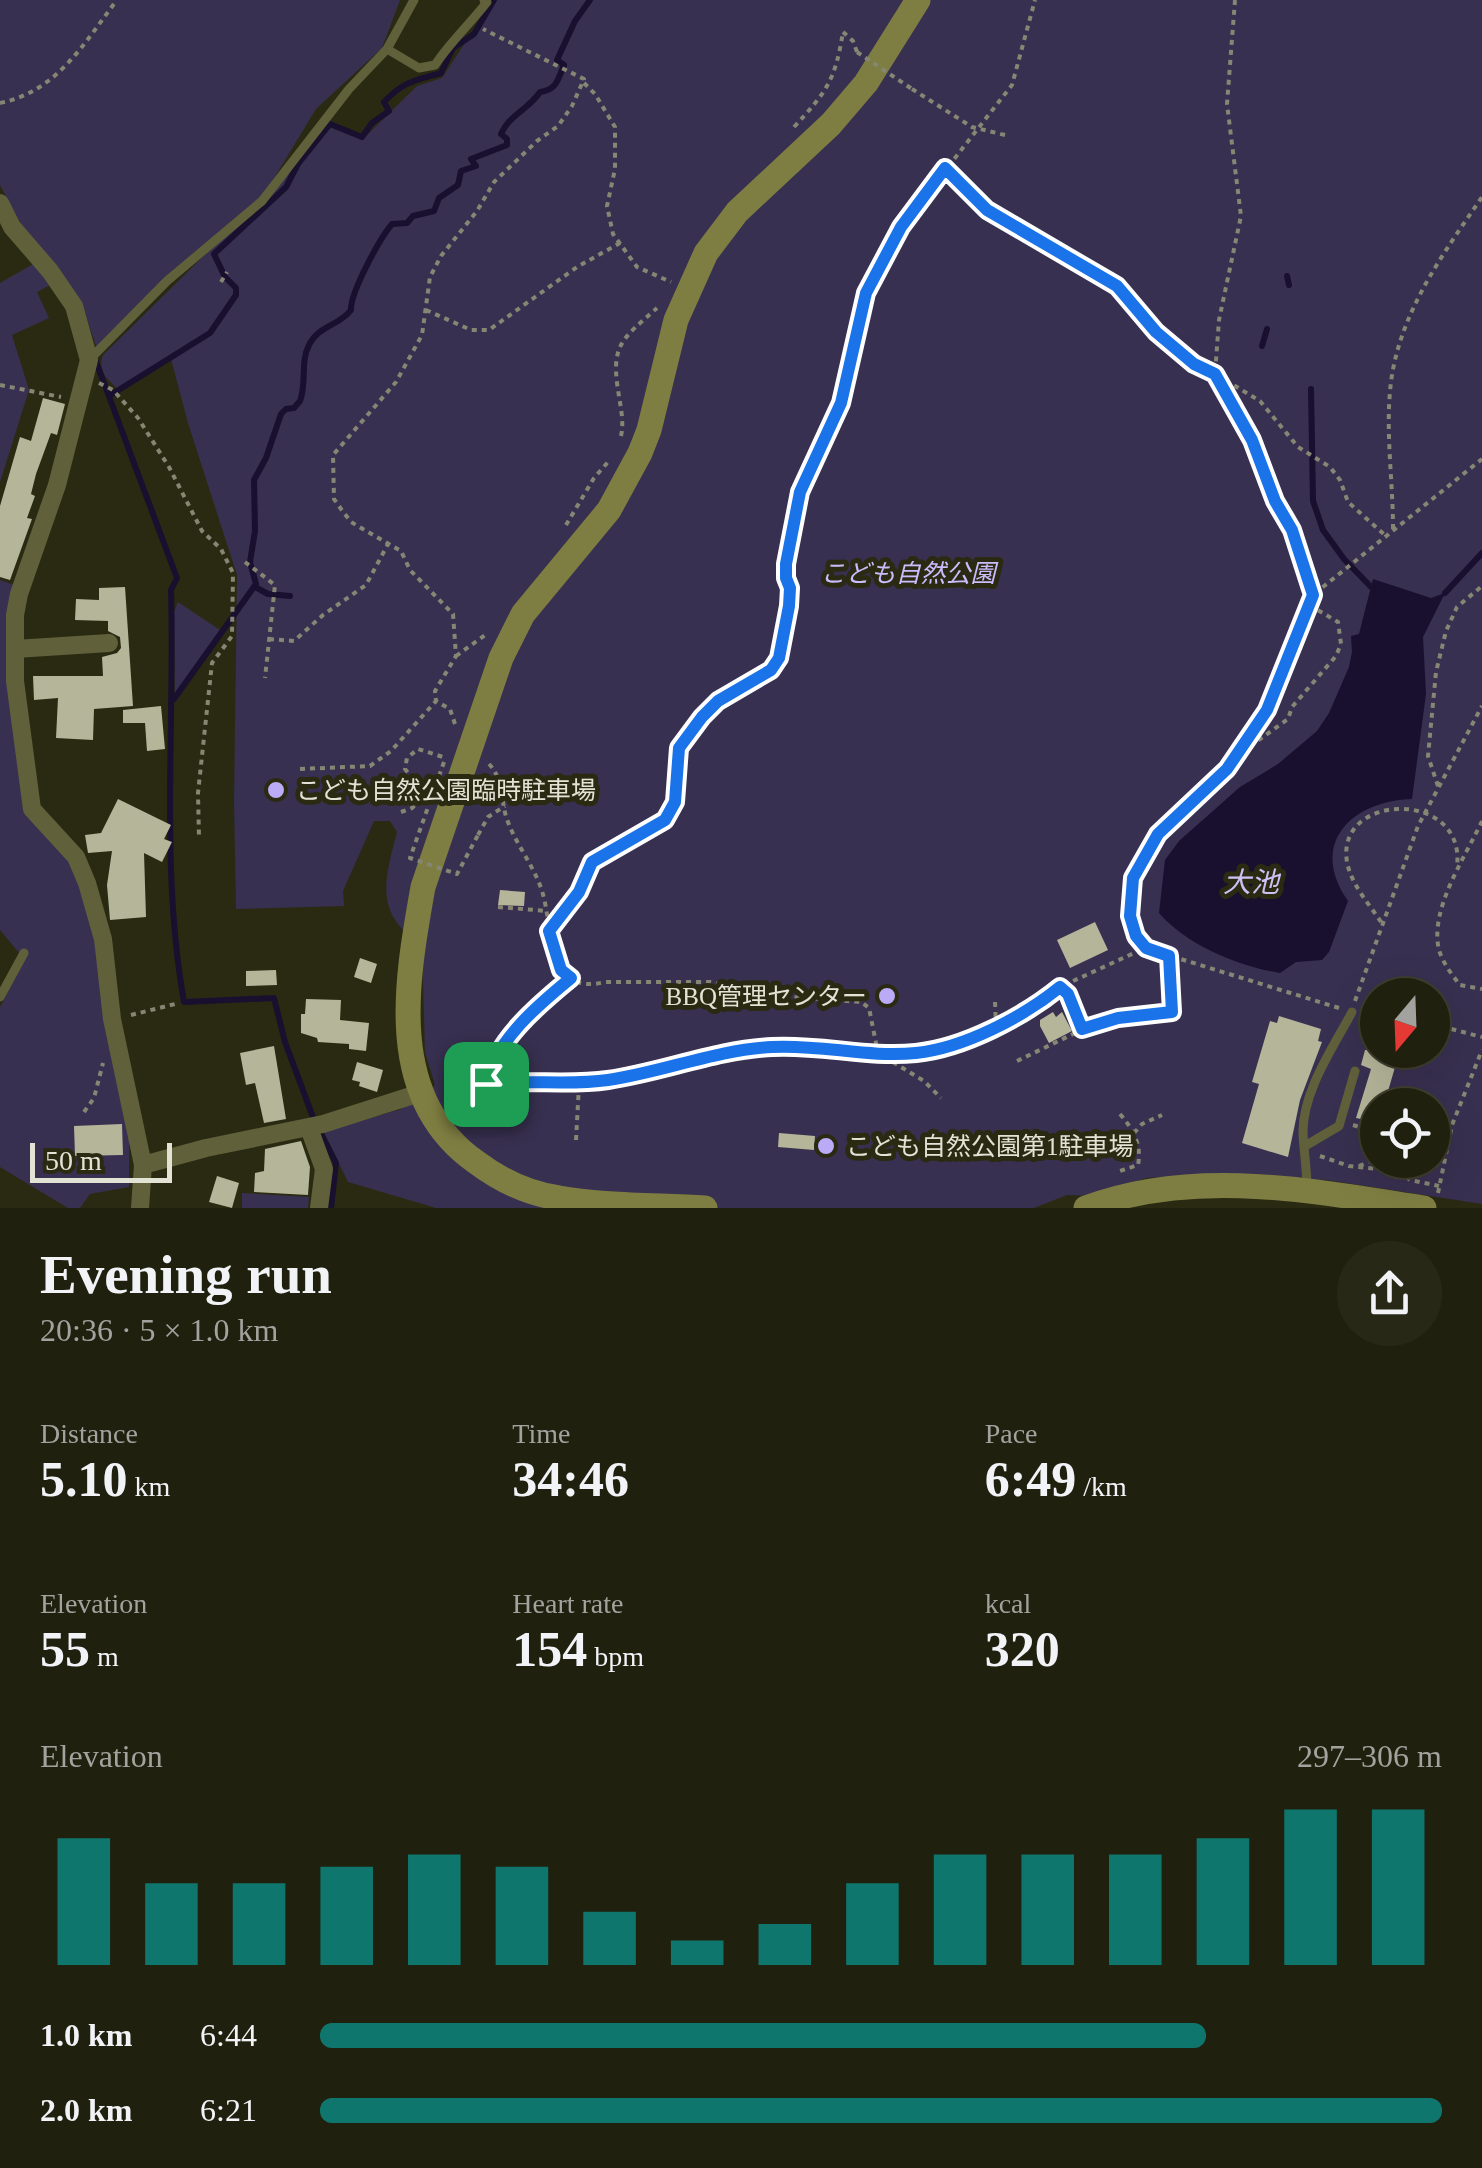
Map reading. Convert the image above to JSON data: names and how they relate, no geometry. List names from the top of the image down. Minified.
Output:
{"water":["大池"],"parks":["こども自然公園"],"places":["こども自然公園臨時駐車場","BBQ管理センター","こども自然公園第1駐車場"],"scale_bar":"50 m","north":"bottom","page":{"scale":"50 m","heading":["Evening run","20:36 · 5 × 1.0 km"],"stats":[["Distance","5.10 km"],["Time","34:46"],["Pace","6:49 /km"],["Elevation","55 m"],["Heart rate","154 bpm"],["kcal","320"]],"chart":["Elevation","297–306 m"],"list":[{"name":"1.0 km","note":"6:44"},{"name":"2.0 km","note":"6:21"}]}}
